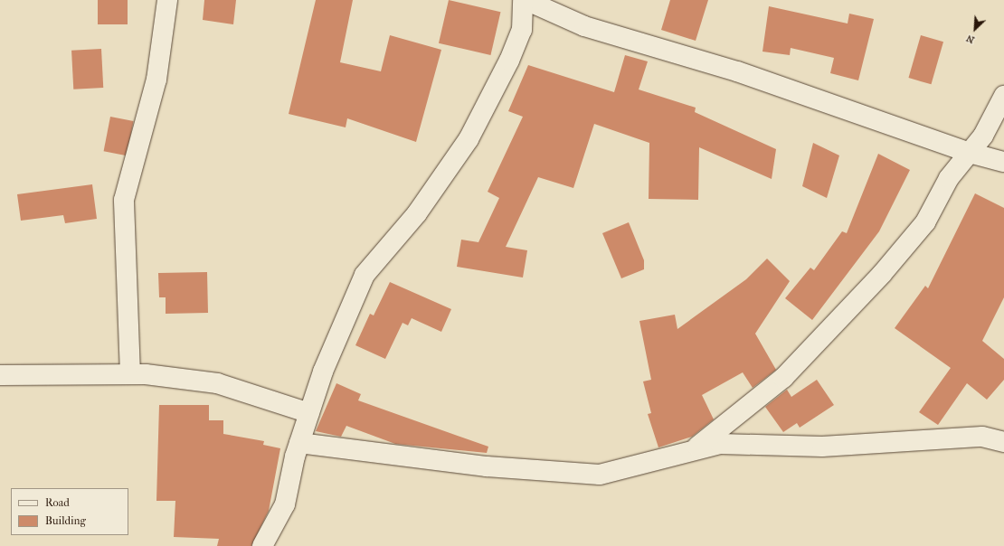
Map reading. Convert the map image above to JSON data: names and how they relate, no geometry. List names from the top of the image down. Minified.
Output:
{"legend":["Road","Building"],"north":"bottom left"}
